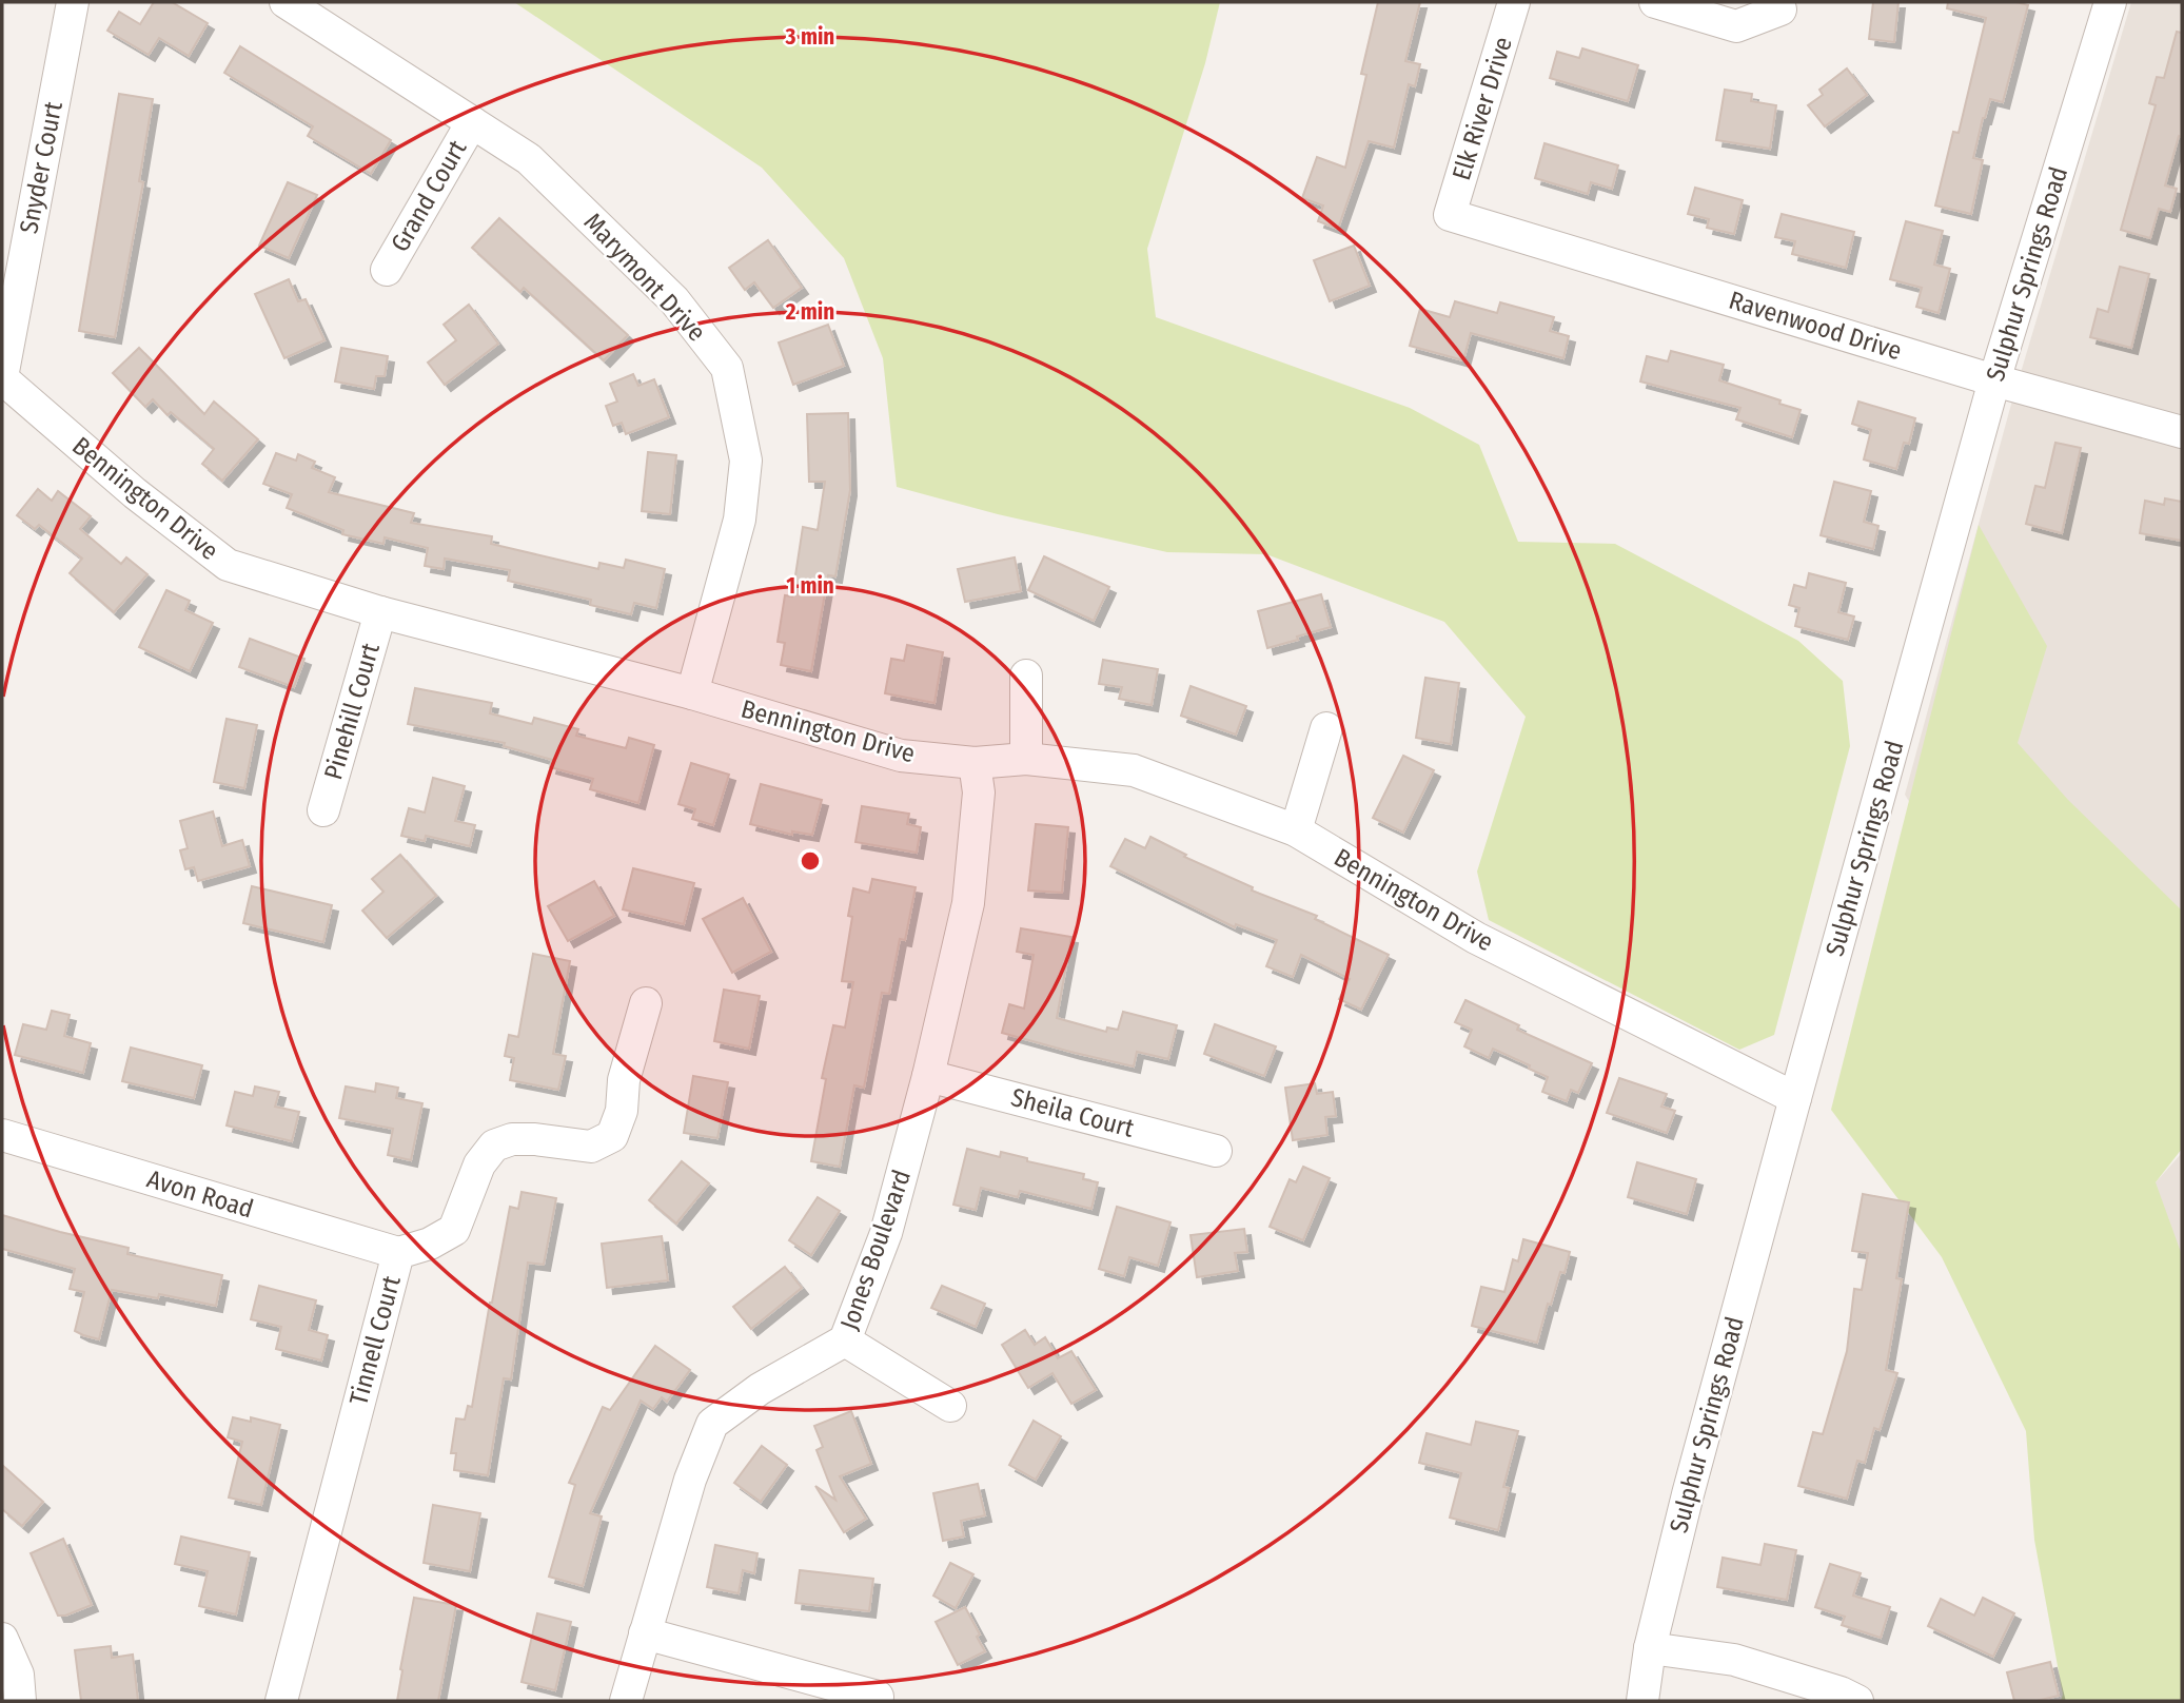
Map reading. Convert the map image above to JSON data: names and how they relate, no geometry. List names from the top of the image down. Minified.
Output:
{"streets":{"street":["Elk River Drive","Snyder Court","Grand Court","Sulphur Springs Road","Marymont Drive","Ravenwood Drive","Bennington Drive","Pinehill Court","Sheila Court","Avon Road","Jones Boulevard","Tinnell Court"]},"crossings":[["Elk River Drive","Ravenwood Drive"],["Snyder Court","Bennington Drive"],["Grand Court","Marymont Drive"],["Sulphur Springs Road","Ravenwood Drive"],["Sulphur Springs Road","Bennington Drive"],["Marymont Drive","Bennington Drive"],["Bennington Drive","Pinehill Court"],["Bennington Drive","Jones Boulevard"],["Sheila Court","Jones Boulevard"],["Avon Road","Tinnell Court"]],"rings":["3 min","2 min","1 min"]}
